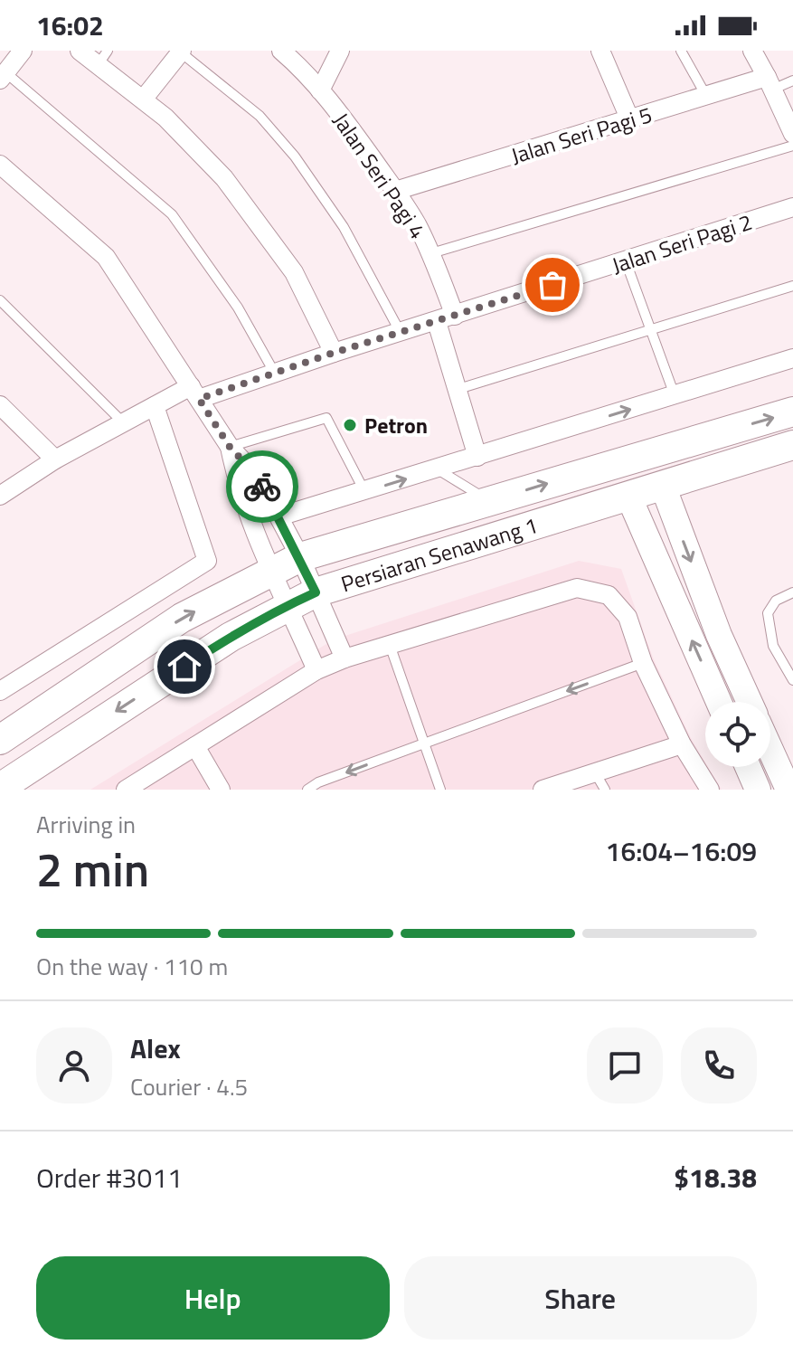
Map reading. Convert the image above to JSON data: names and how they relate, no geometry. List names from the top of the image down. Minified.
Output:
{"streets":{"main road":["Persiaran Senawang 1"],"street":["Jalan Seri Pagi 5","Jalan Seri Pagi 4","Jalan Seri Pagi 2"]},"crossings":[["Jalan Seri Pagi 5","Jalan Seri Pagi 4"],["Jalan Seri Pagi 4","Jalan Seri Pagi 2"]],"places":["Petron"],"page":{"status":"16:02","heading":["2 min","Arriving in","16:04–16:09"],"panel":["Alex","Courier · 4.5","Order #3011","$18.38"],"bar":"On the way · 110 m","buttons":["Help","Share"]}}
